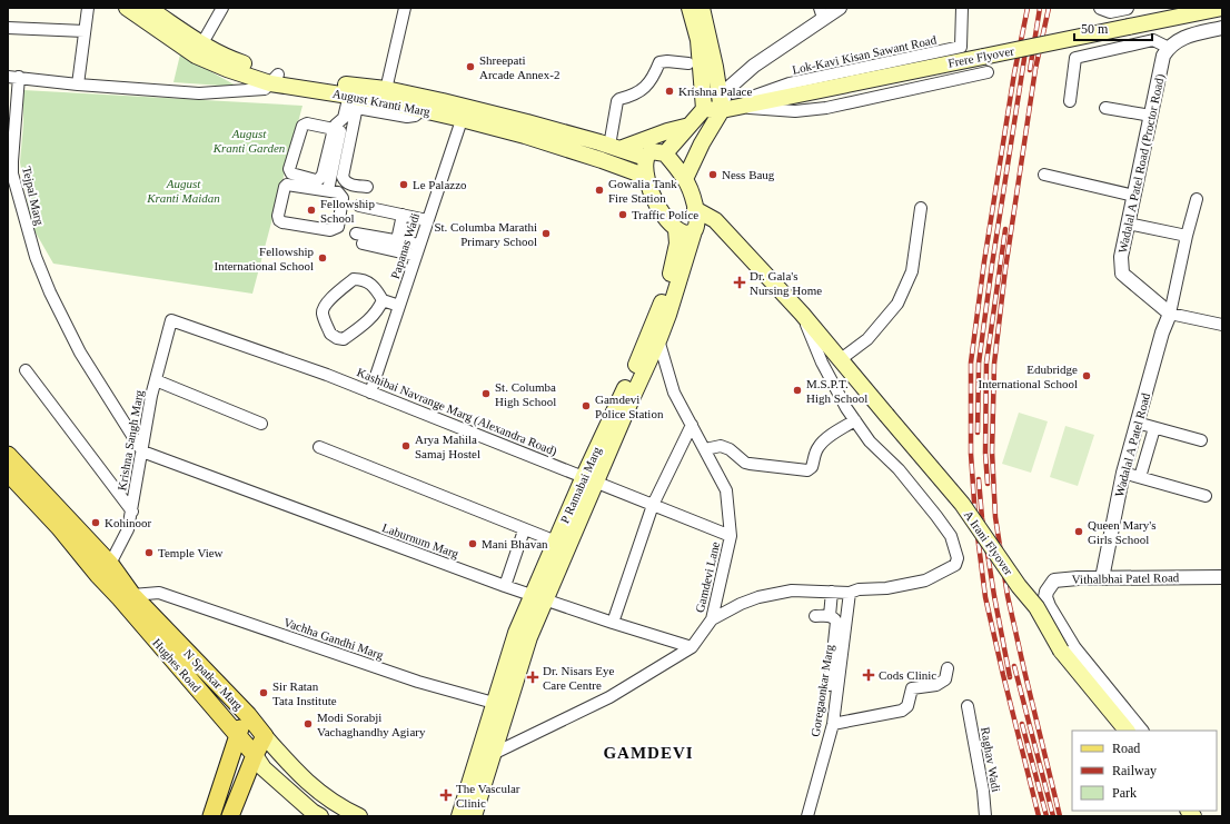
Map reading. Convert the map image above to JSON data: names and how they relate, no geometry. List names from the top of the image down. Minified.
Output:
{"streets":{"main road":["Frere Flyover","August Kranti Marg","P Ramabai Marg","A Irani Flyover","Hughes Road","N Spatkar Marg"],"street":["Lok-Kavi Kisan Sawant Road","Wadalal A Patel Road (Proctor Road)","Tejpal Marg","Papanas Wadi","Kashibai Navrange Marg (Alexandra Road)","Krishna Sangh Marg","Wadalal A Patel Road","Laburnum Marg","Gamdevi Lane","Vithalbhai Patel Road","Vachha Gandhi Marg","Goregaonkar Marg","Raghav Wadi"]},"crossings":[["Lok-Kavi Kisan Sawant Road","Frere Flyover"],["August Kranti Marg","Tejpal Marg"],["August Kranti Marg","Papanas Wadi"],["Wadalal A Patel Road (Proctor Road)","Wadalal A Patel Road"],["Tejpal Marg","Krishna Sangh Marg"],["Tejpal Marg","Laburnum Marg"],["Papanas Wadi","Kashibai Navrange Marg (Alexandra Road)"],["Kashibai Navrange Marg (Alexandra Road)","Krishna Sangh Marg"],["Kashibai Navrange Marg (Alexandra Road)","P Ramabai Marg"],["Kashibai Navrange Marg (Alexandra Road)","Gamdevi Lane"],["Krishna Sangh Marg","Laburnum Marg"],["Krishna Sangh Marg","N Spatkar Marg"],["Wadalal A Patel Road","Vithalbhai Patel Road"],["P Ramabai Marg","Laburnum Marg"],["P Ramabai Marg","A Irani Flyover"],["P Ramabai Marg","Gamdevi Lane"],["P Ramabai Marg","Vachha Gandhi Marg"],["Laburnum Marg","Gamdevi Lane"],["Vachha Gandhi Marg","N Spatkar Marg"]],"districts":["GAMDEVI"],"parks":["August Kranti Garden","August Kranti Maidan"],"places":{"other":["Shreepati Arcade Annex-2","Krishna Palace","Ness Baug","Le Palazzo","Gowalia Tank Fire Station","Fellowship School","Traffic Police","St. Columba Marathi Primary School","Fellowship International School","Edubridge International School","M.S.P.T. High School","St. Columba High School","Gamdevi Police Station","Arya Mahila Samaj Hostel","Kohinoor","Queen Mary's Girls School","Mani Bhavan","Temple View","Sir Ratan Tata Institute","Modi Sorabji Vachaghandhy Agiary"],"health":["Dr. Gala's Nursing Home","Cods Clinic","Dr. Nisars Eye Care Centre","The Vascular Clinic"]},"legend":["Road","Railway","Park"],"scale_bar":"50 m"}
